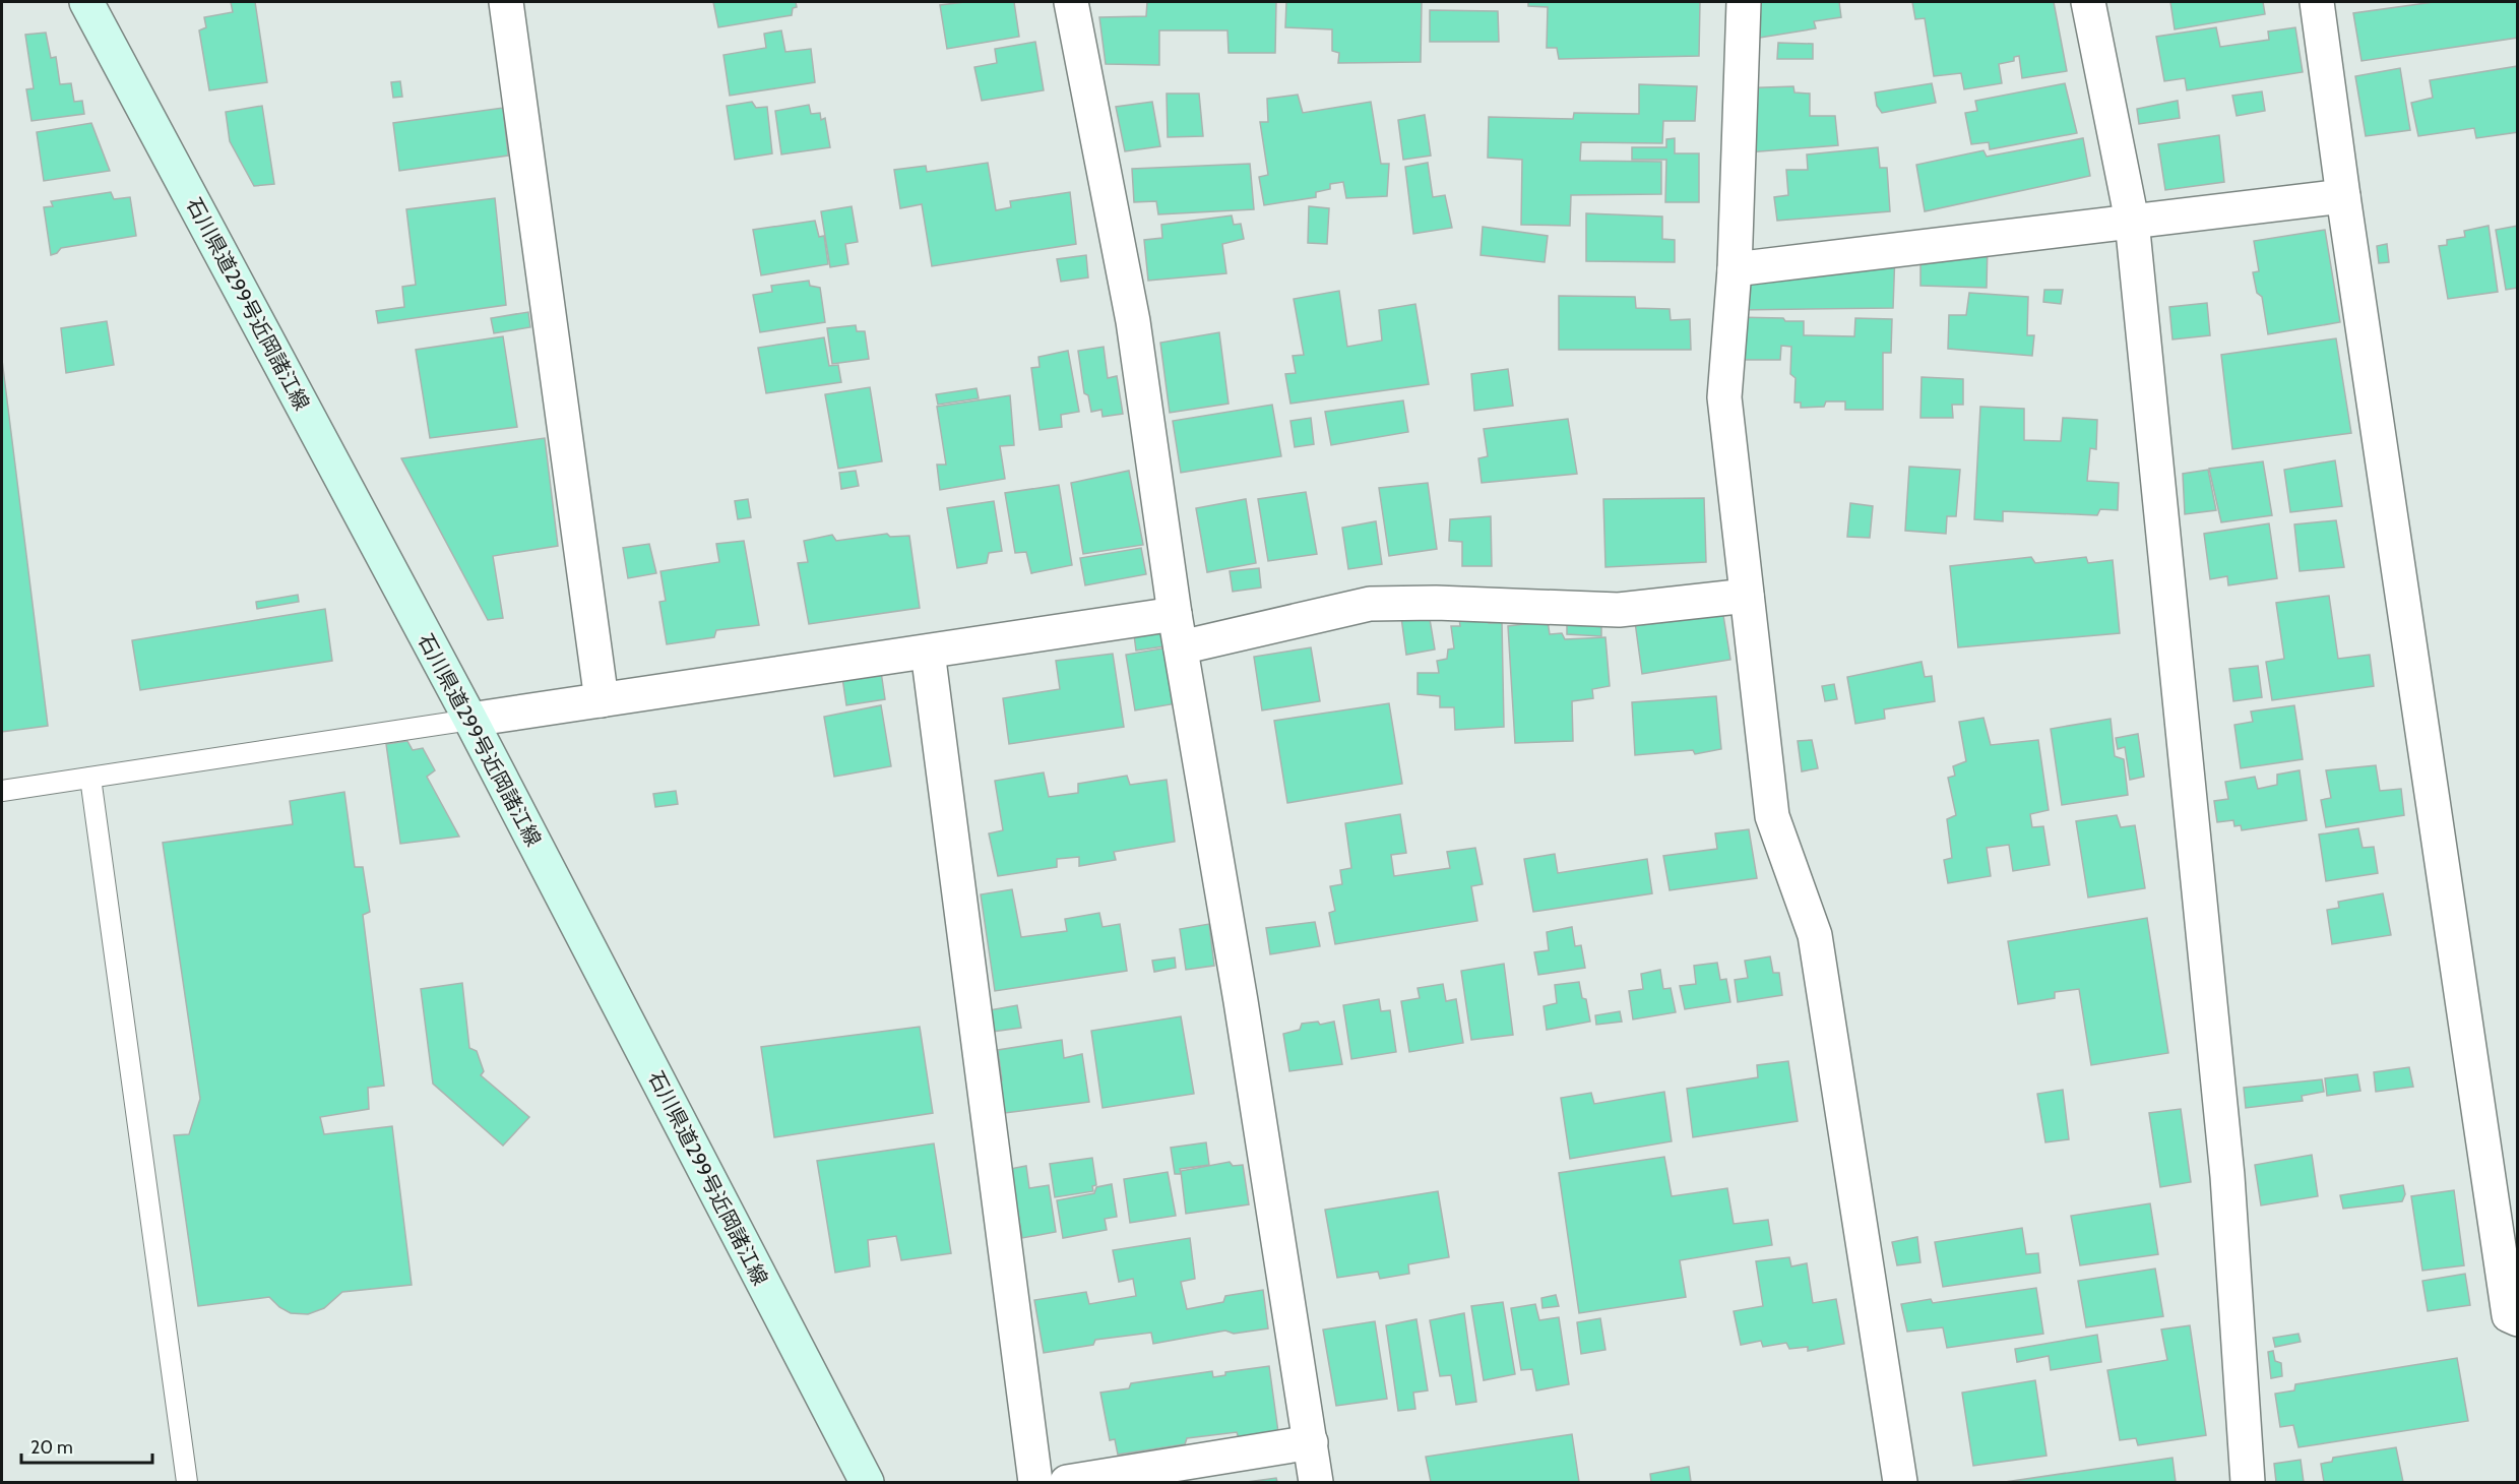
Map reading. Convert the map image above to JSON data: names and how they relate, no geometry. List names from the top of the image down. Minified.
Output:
{"streets":{"main road":["石川県道299号近岡諸江線"]},"scale_bar":"20 m"}
